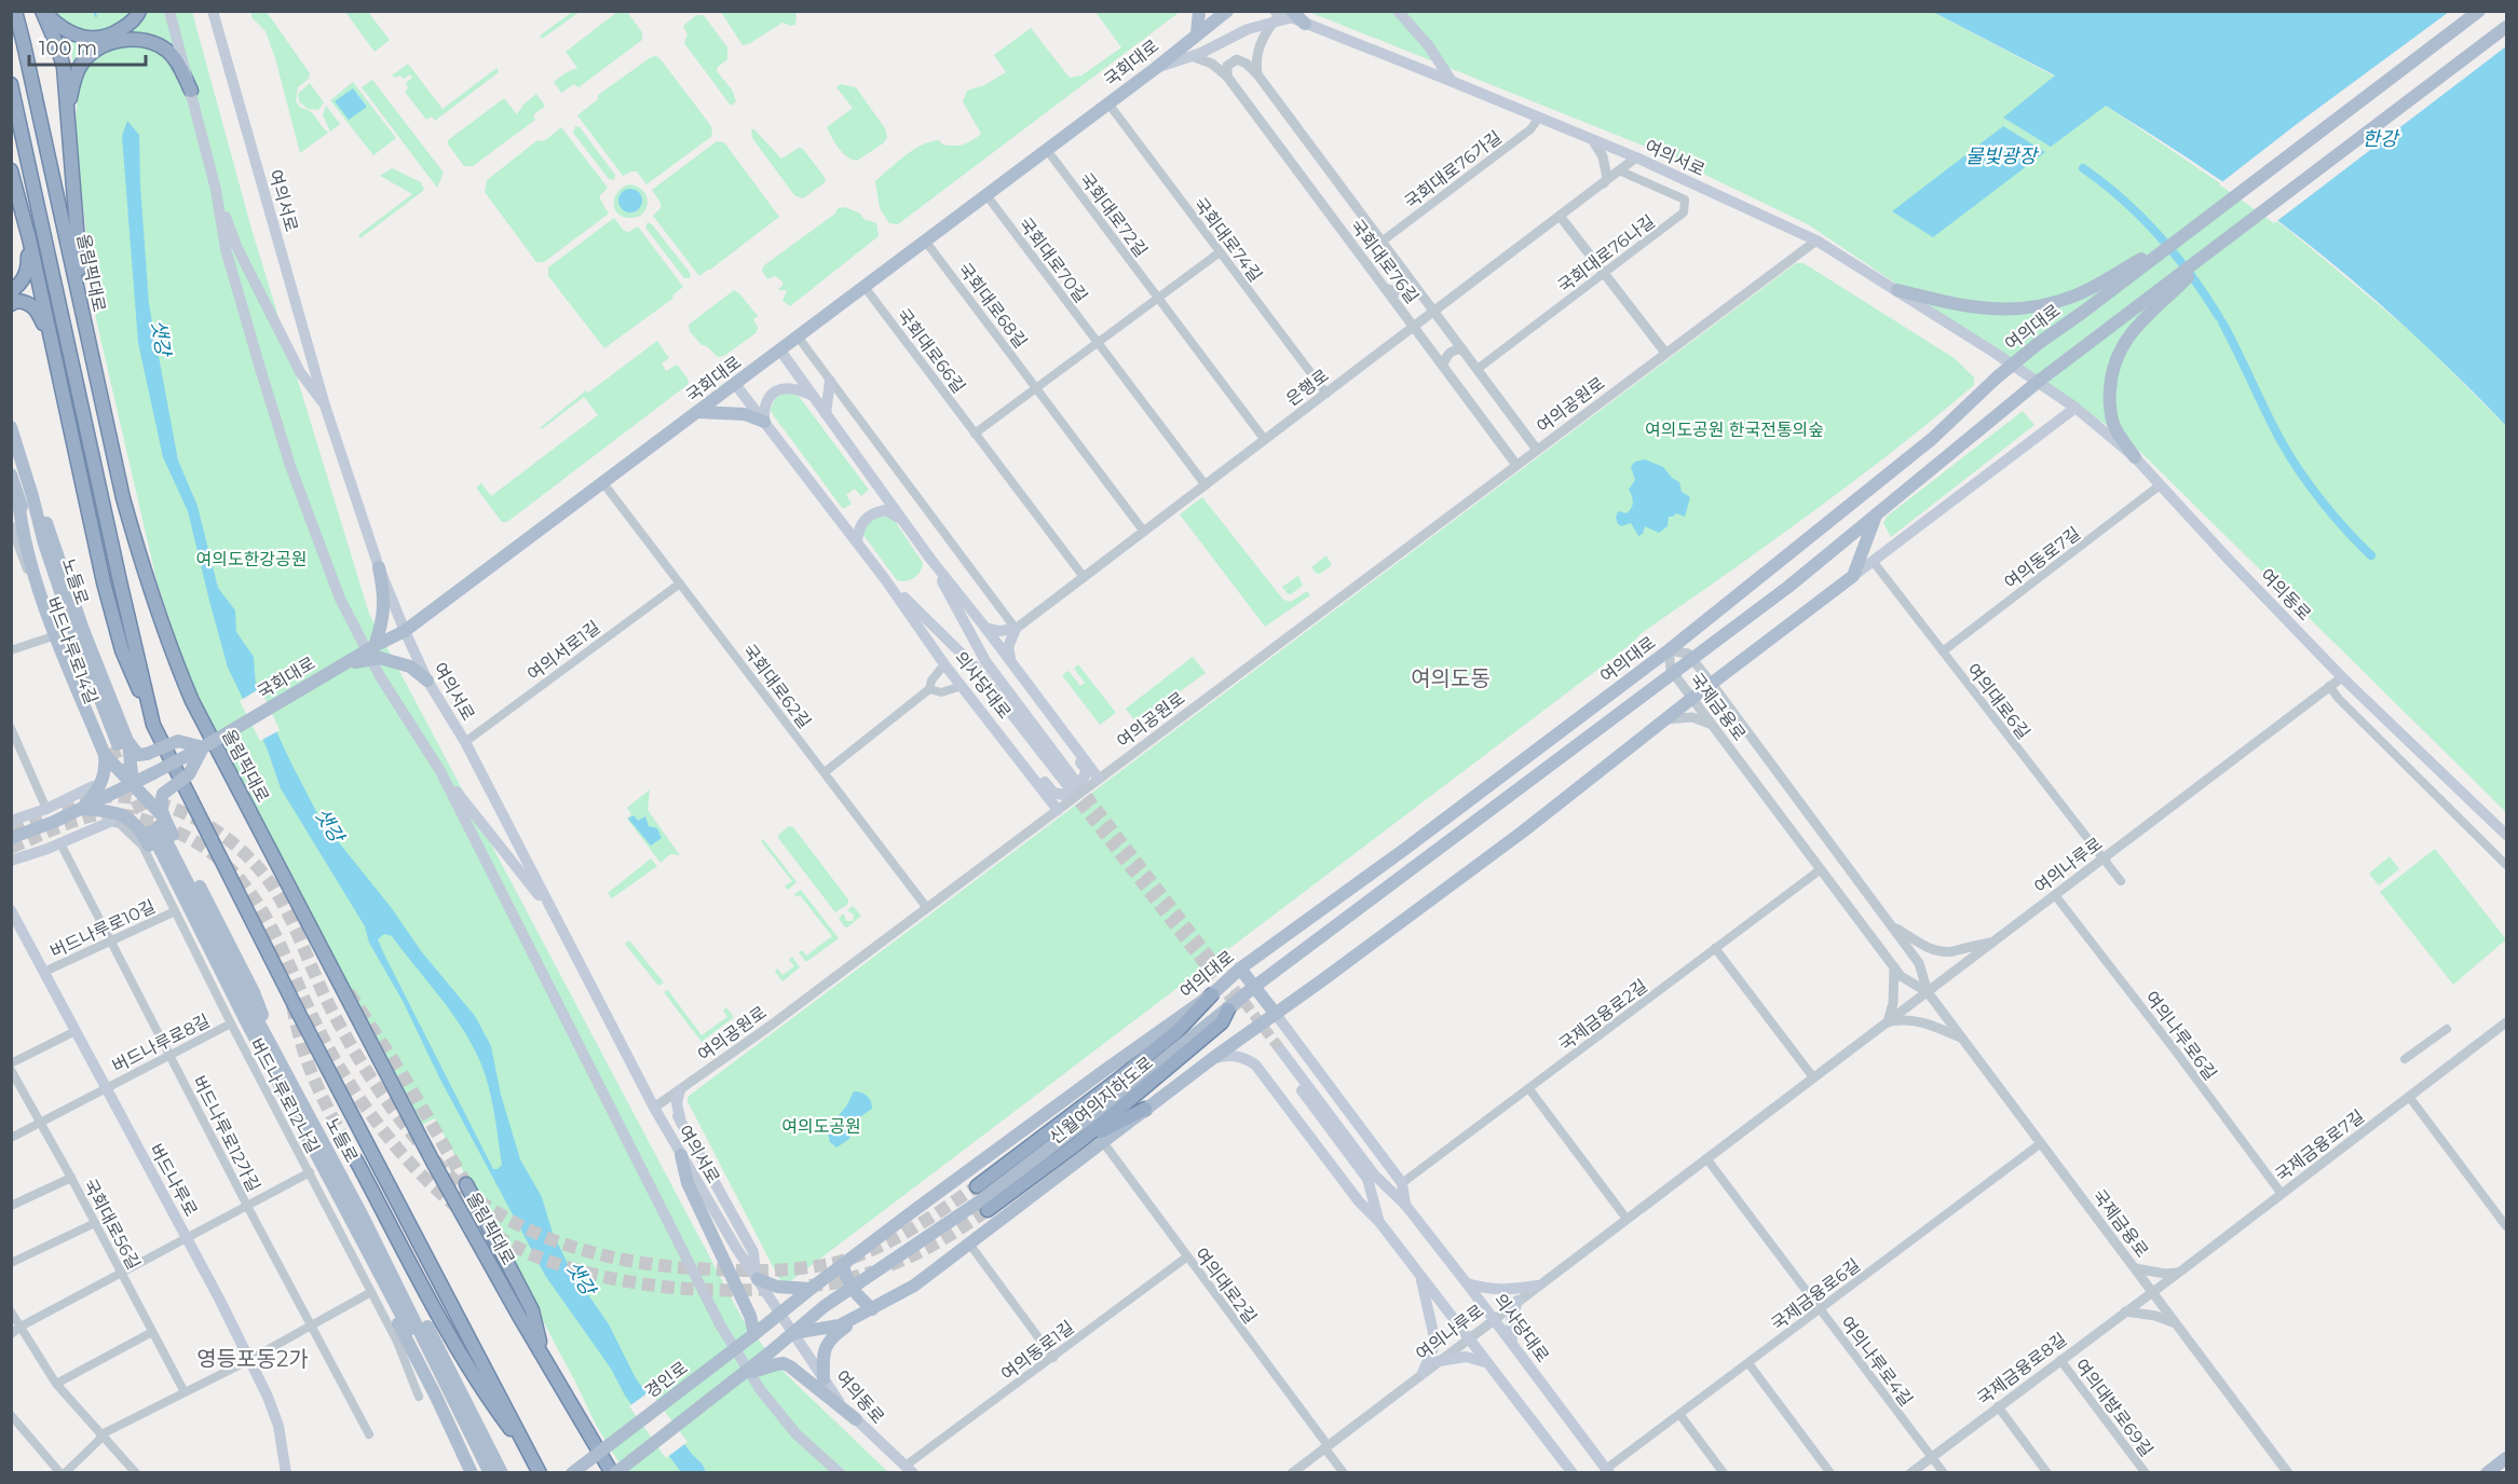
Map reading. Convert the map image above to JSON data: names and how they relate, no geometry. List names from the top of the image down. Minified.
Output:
{"streets":{"highway":["올림픽대로","신월여의지하도로"],"main road":["국회대로","여의서로","여의대로","노들로","여의동로","의사당대로","버드나루로","경인로"],"street":["국회대로76가길","국회대로72길","국회대로74길","국회대로76나길","국회대로70길","국회대로76길","국회대로68길","국회대로66길","은행로","여의공원로","여의동로7길","버드나루로14길","여의서로1길","국회대로62길","여의대로6길","국제금융로","여의나루로","버드나루로10길","국제금융로2길","여의나루로6길","버드나루로8길","버드나루로12나길","버드나루로12가길","국제금융로7길","국회대로56길","여의대로2길","국제금융로6길","여의동로1길","여의나루로4길","국제금융로8길","여의대방로69길"]},"crossings":[["국회대로","여의서로"],["국회대로","국회대로72길"],["국회대로","국회대로74길"],["국회대로","국회대로70길"],["국회대로","국회대로68길"],["국회대로","국회대로66길"],["국회대로","의사당대로"],["국회대로","국회대로62길"],["여의서로","국회대로76가길"],["여의서로","여의대로"],["여의서로","은행로"],["여의서로","여의공원로"],["여의서로","여의동로"],["여의서로","여의서로1길"],["여의서로","경인로"],["국회대로76가길","국회대로76길"],["국회대로72길","은행로"],["국회대로74길","은행로"],["국회대로76나길","국회대로76길"],["국회대로76나길","은행로"],["국회대로70길","은행로"],["국회대로76길","은행로"],["국회대로76길","여의공원로"],["국회대로68길","은행로"],["여의대로","의사당대로"],["여의대로","국제금융로"],["여의대로","신월여의지하도로"],["여의대로","경인로"],["국회대로66길","은행로"],["여의공원로","의사당대로"],["여의공원로","국회대로62길"],["여의동로7길","여의동로"],["여의동로7길","여의대로6길"],["여의동로","여의나루로"],["여의동로","여의동로1길"],["여의서로1길","국회대로62길"],["의사당대로","여의나루로"],["의사당대로","국제금융로2길"],["의사당대로","국제금융로6길"],["여의대로6길","여의나루로"],["국제금융로","여의나루로"],["국제금융로","국제금융로2길"],["국제금융로","국제금융로7길"],["국제금융로","국제금융로6길"],["국제금융로","국제금융로8길"],["여의나루로","여의나루로6길"],["여의나루로","여의대로2길"],["여의나루로","여의나루로4길"],["버드나루로10길","버드나루로12나길"],["버드나루로10길","버드나루로12가길"],["버드나루로10길","버드나루로"],["여의나루로6길","국제금융로7길"],["버드나루로8길","버드나루로12나길"],["버드나루로8길","버드나루로12가길"],["버드나루로8길","버드나루로"],["버드나루로8길","국회대로56길"],["국제금융로7길","국제금융로8길"],["여의대로2길","여의동로1길"],["국제금융로6길","여의나루로4길"],["여의나루로4길","국제금융로8길"],["국제금융로8길","여의대방로69길"]],"districts":["여의도동","영등포동2가"],"water":["한강","물빛광장","샛강"],"parks":["여의도공원 한국전통의숲","여의도한강공원","여의도공원"],"scale_bar":"100 m"}
